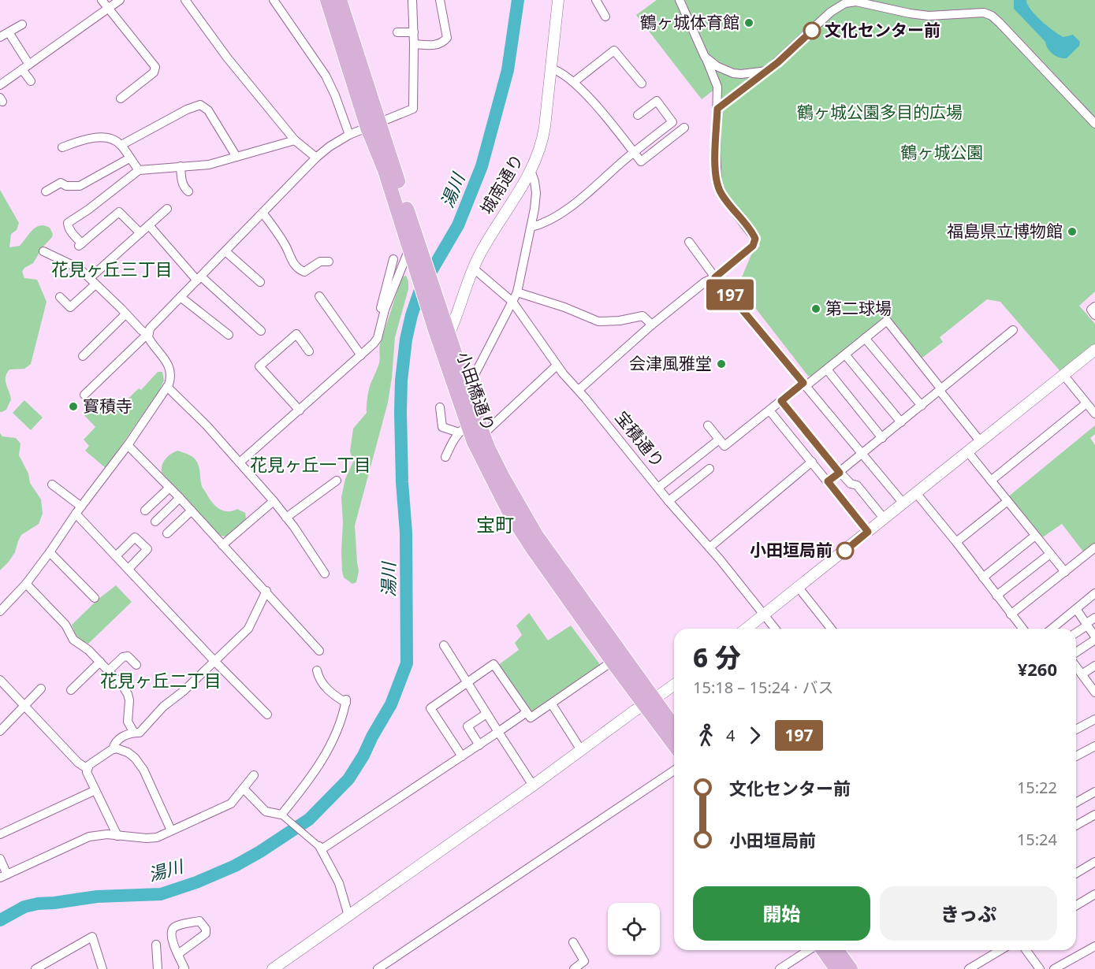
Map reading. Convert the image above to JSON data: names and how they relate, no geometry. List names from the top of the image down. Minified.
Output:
{"streets":{"main road":["小田橋通り"],"street":["城南通り","宝積通り"]},"crossings":[["城南通り","小田橋通り"],["城南通り","宝積通り"]],"districts":["花見ヶ丘三丁目","花見ヶ丘一丁目","宝町","花見ヶ丘二丁目"],"water":["湯川"],"parks":["鶴ヶ城公園多目的広場","鶴ヶ城公園"],"places":["鶴ヶ城体育館","文化センター前","福島県立博物館","第二球場","会津風雅堂","寳積寺","小田垣局前"],"lines":["bus line 197"],"page":{"on_map":"197","heading":["6 分","15:18 – 15:24 · バス","¥260"],"legs":["4","197"],"list":[{"name":"文化センター前","value":"15:22"},{"name":"小田垣局前","value":"15:24"}],"buttons":["開始","きっぷ"]}}
